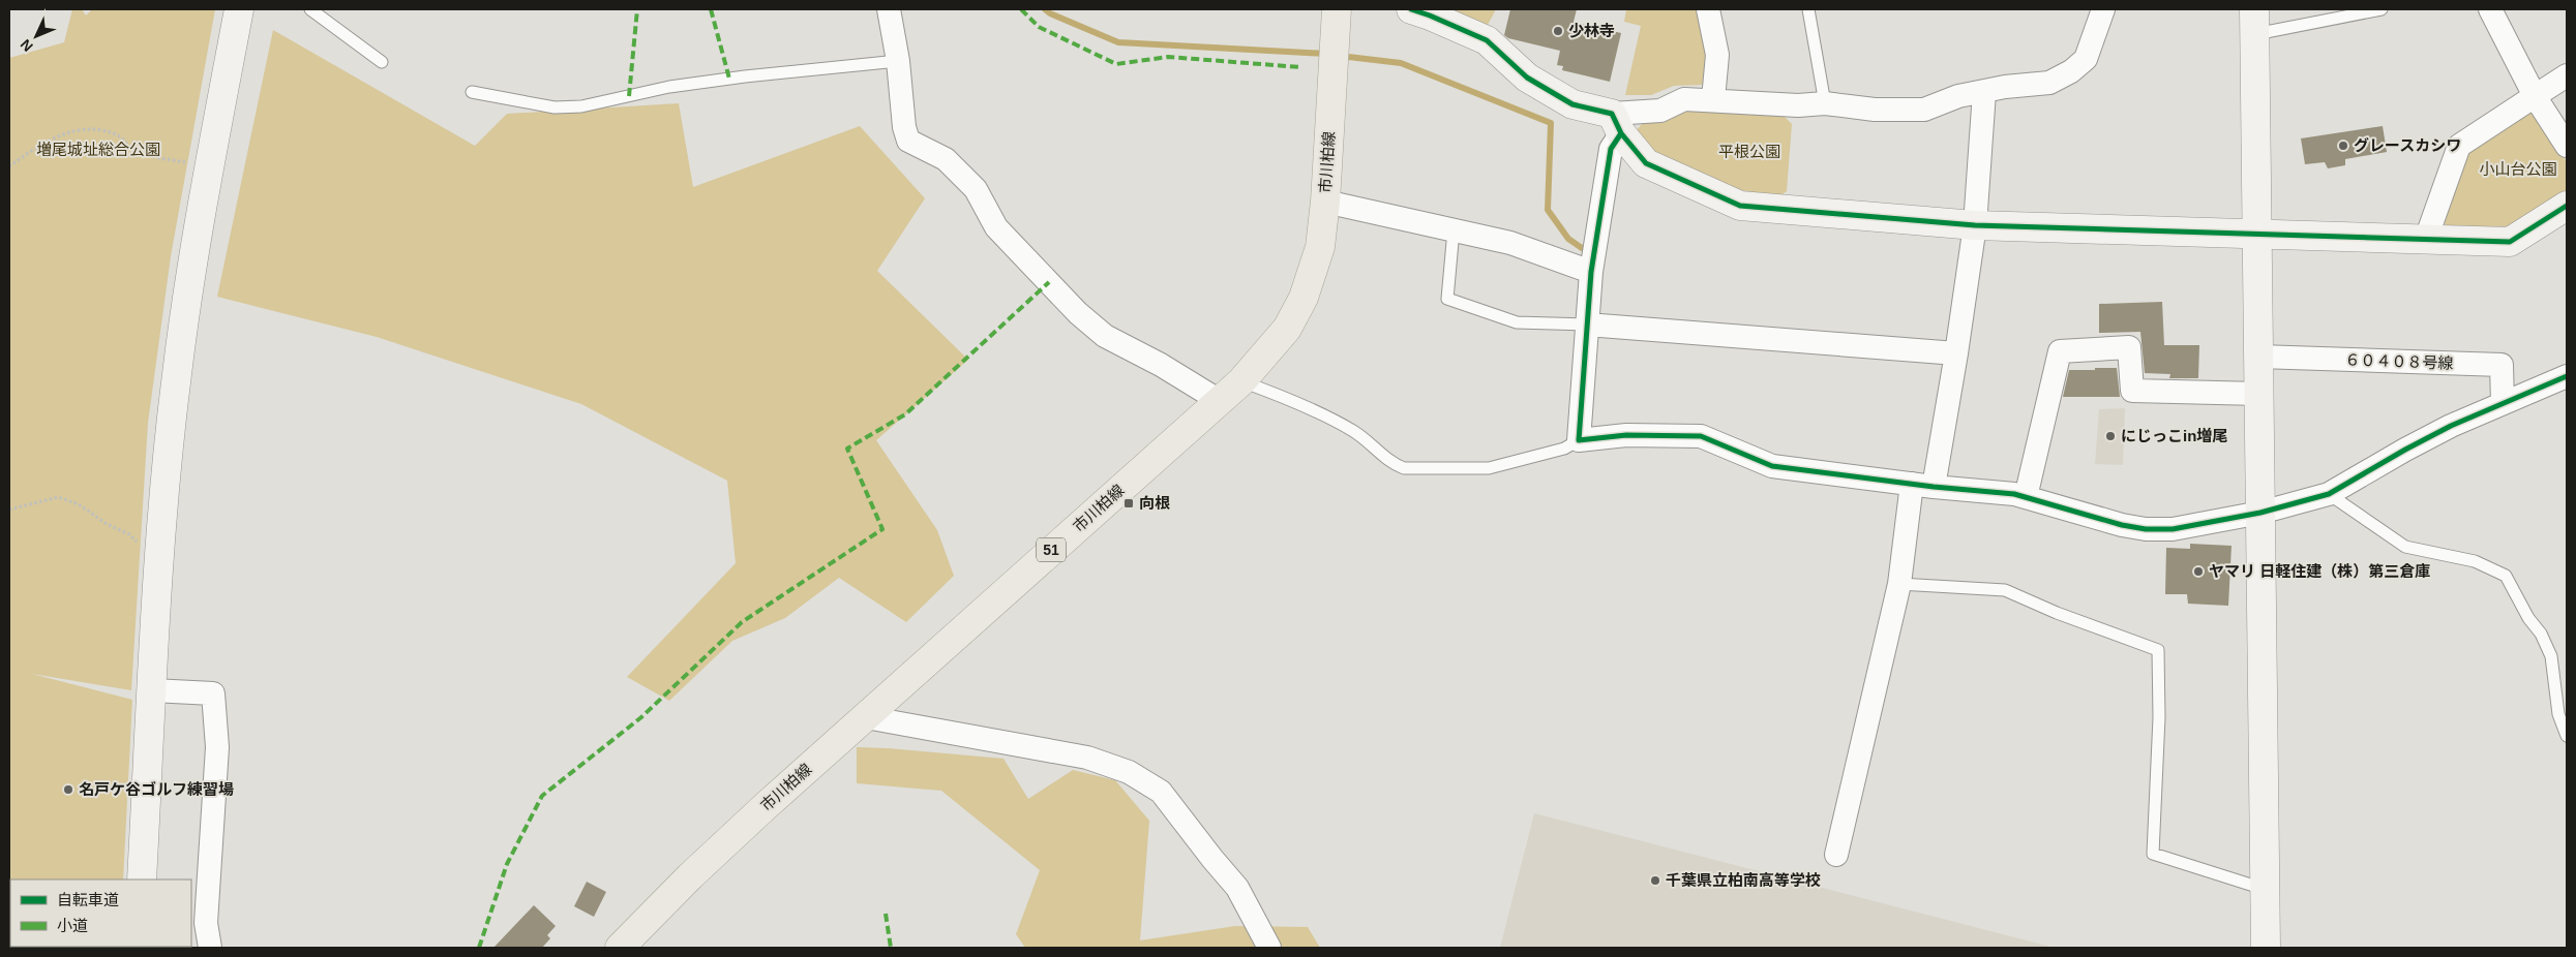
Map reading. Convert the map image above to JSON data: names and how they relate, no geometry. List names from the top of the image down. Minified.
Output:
{"streets":{"main road":["市川柏線","51"],"street":["６０４０８号線"]},"parks":["増尾城址総合公園","平根公園","小山台公園"],"places":{"other":["少林寺","グレースカシワ","にじっこin増尾","ヤマリ 日軽住建（株）第三倉庫","名戸ケ谷ゴルフ練習場","千葉県立柏南高等学校"],"transit":["向根"]},"legend":["自転車道","小道"],"north":"bottom left"}
